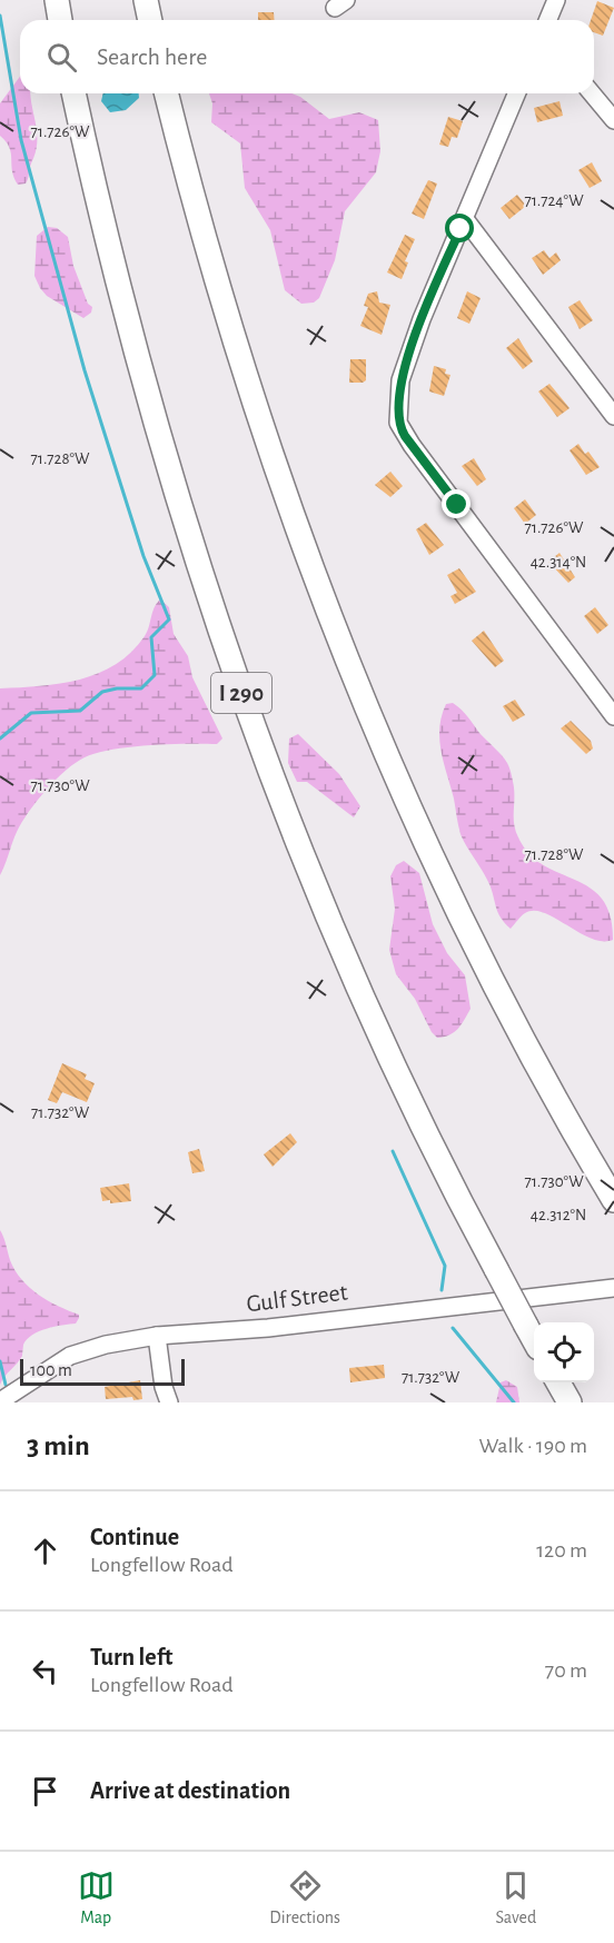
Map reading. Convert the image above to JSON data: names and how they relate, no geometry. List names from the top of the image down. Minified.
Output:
{"streets":{"highway":["I 290"],"street":["Gulf Street"]},"scale_bar":"100 m","page":{"search":"Search here","scale":"100 m","heading":["3 min","Walk · 190 m"],"list":[["Continue","Longfellow Road","120 m"],["Turn left","Longfellow Road","70 m"],"Arrive at destination"],"nav":["Map","Directions","Saved"]},"coordinates":["71.726°W","71.724°W","71.728°W","42.314°N","71.730°W","71.732°W","42.312°N"]}
